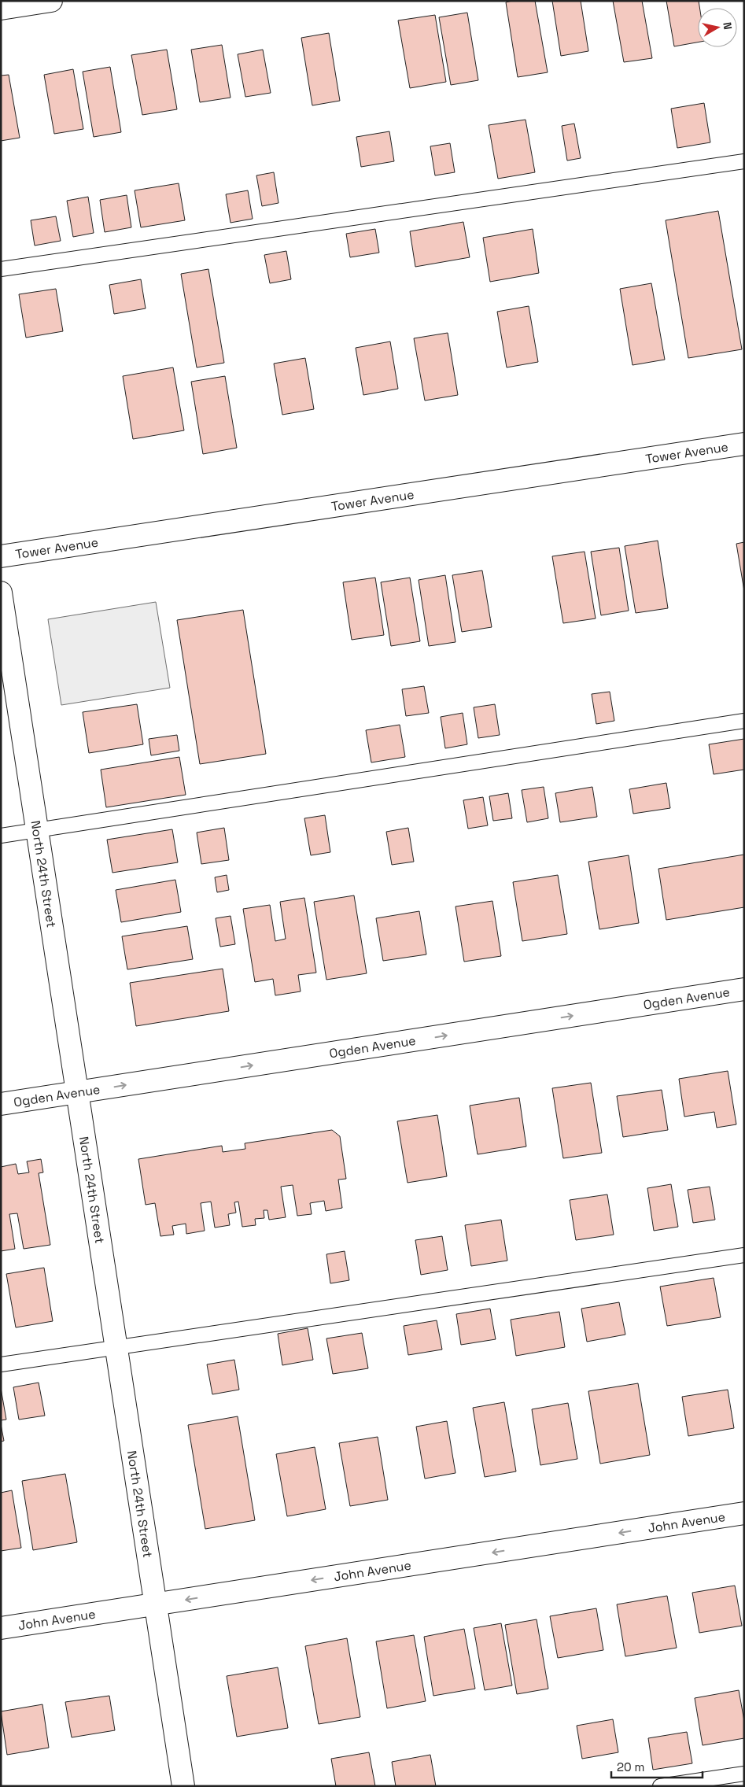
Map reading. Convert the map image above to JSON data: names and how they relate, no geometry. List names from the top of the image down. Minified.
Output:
{"streets":{"street":["Tower Avenue","North 24th Street","Ogden Avenue","John Avenue"]},"crossings":[["North 24th Street","Ogden Avenue"],["North 24th Street","John Avenue"]],"one_way":["Ogden Avenue","John Avenue"],"scale_bar":"20 m","north":"right"}
